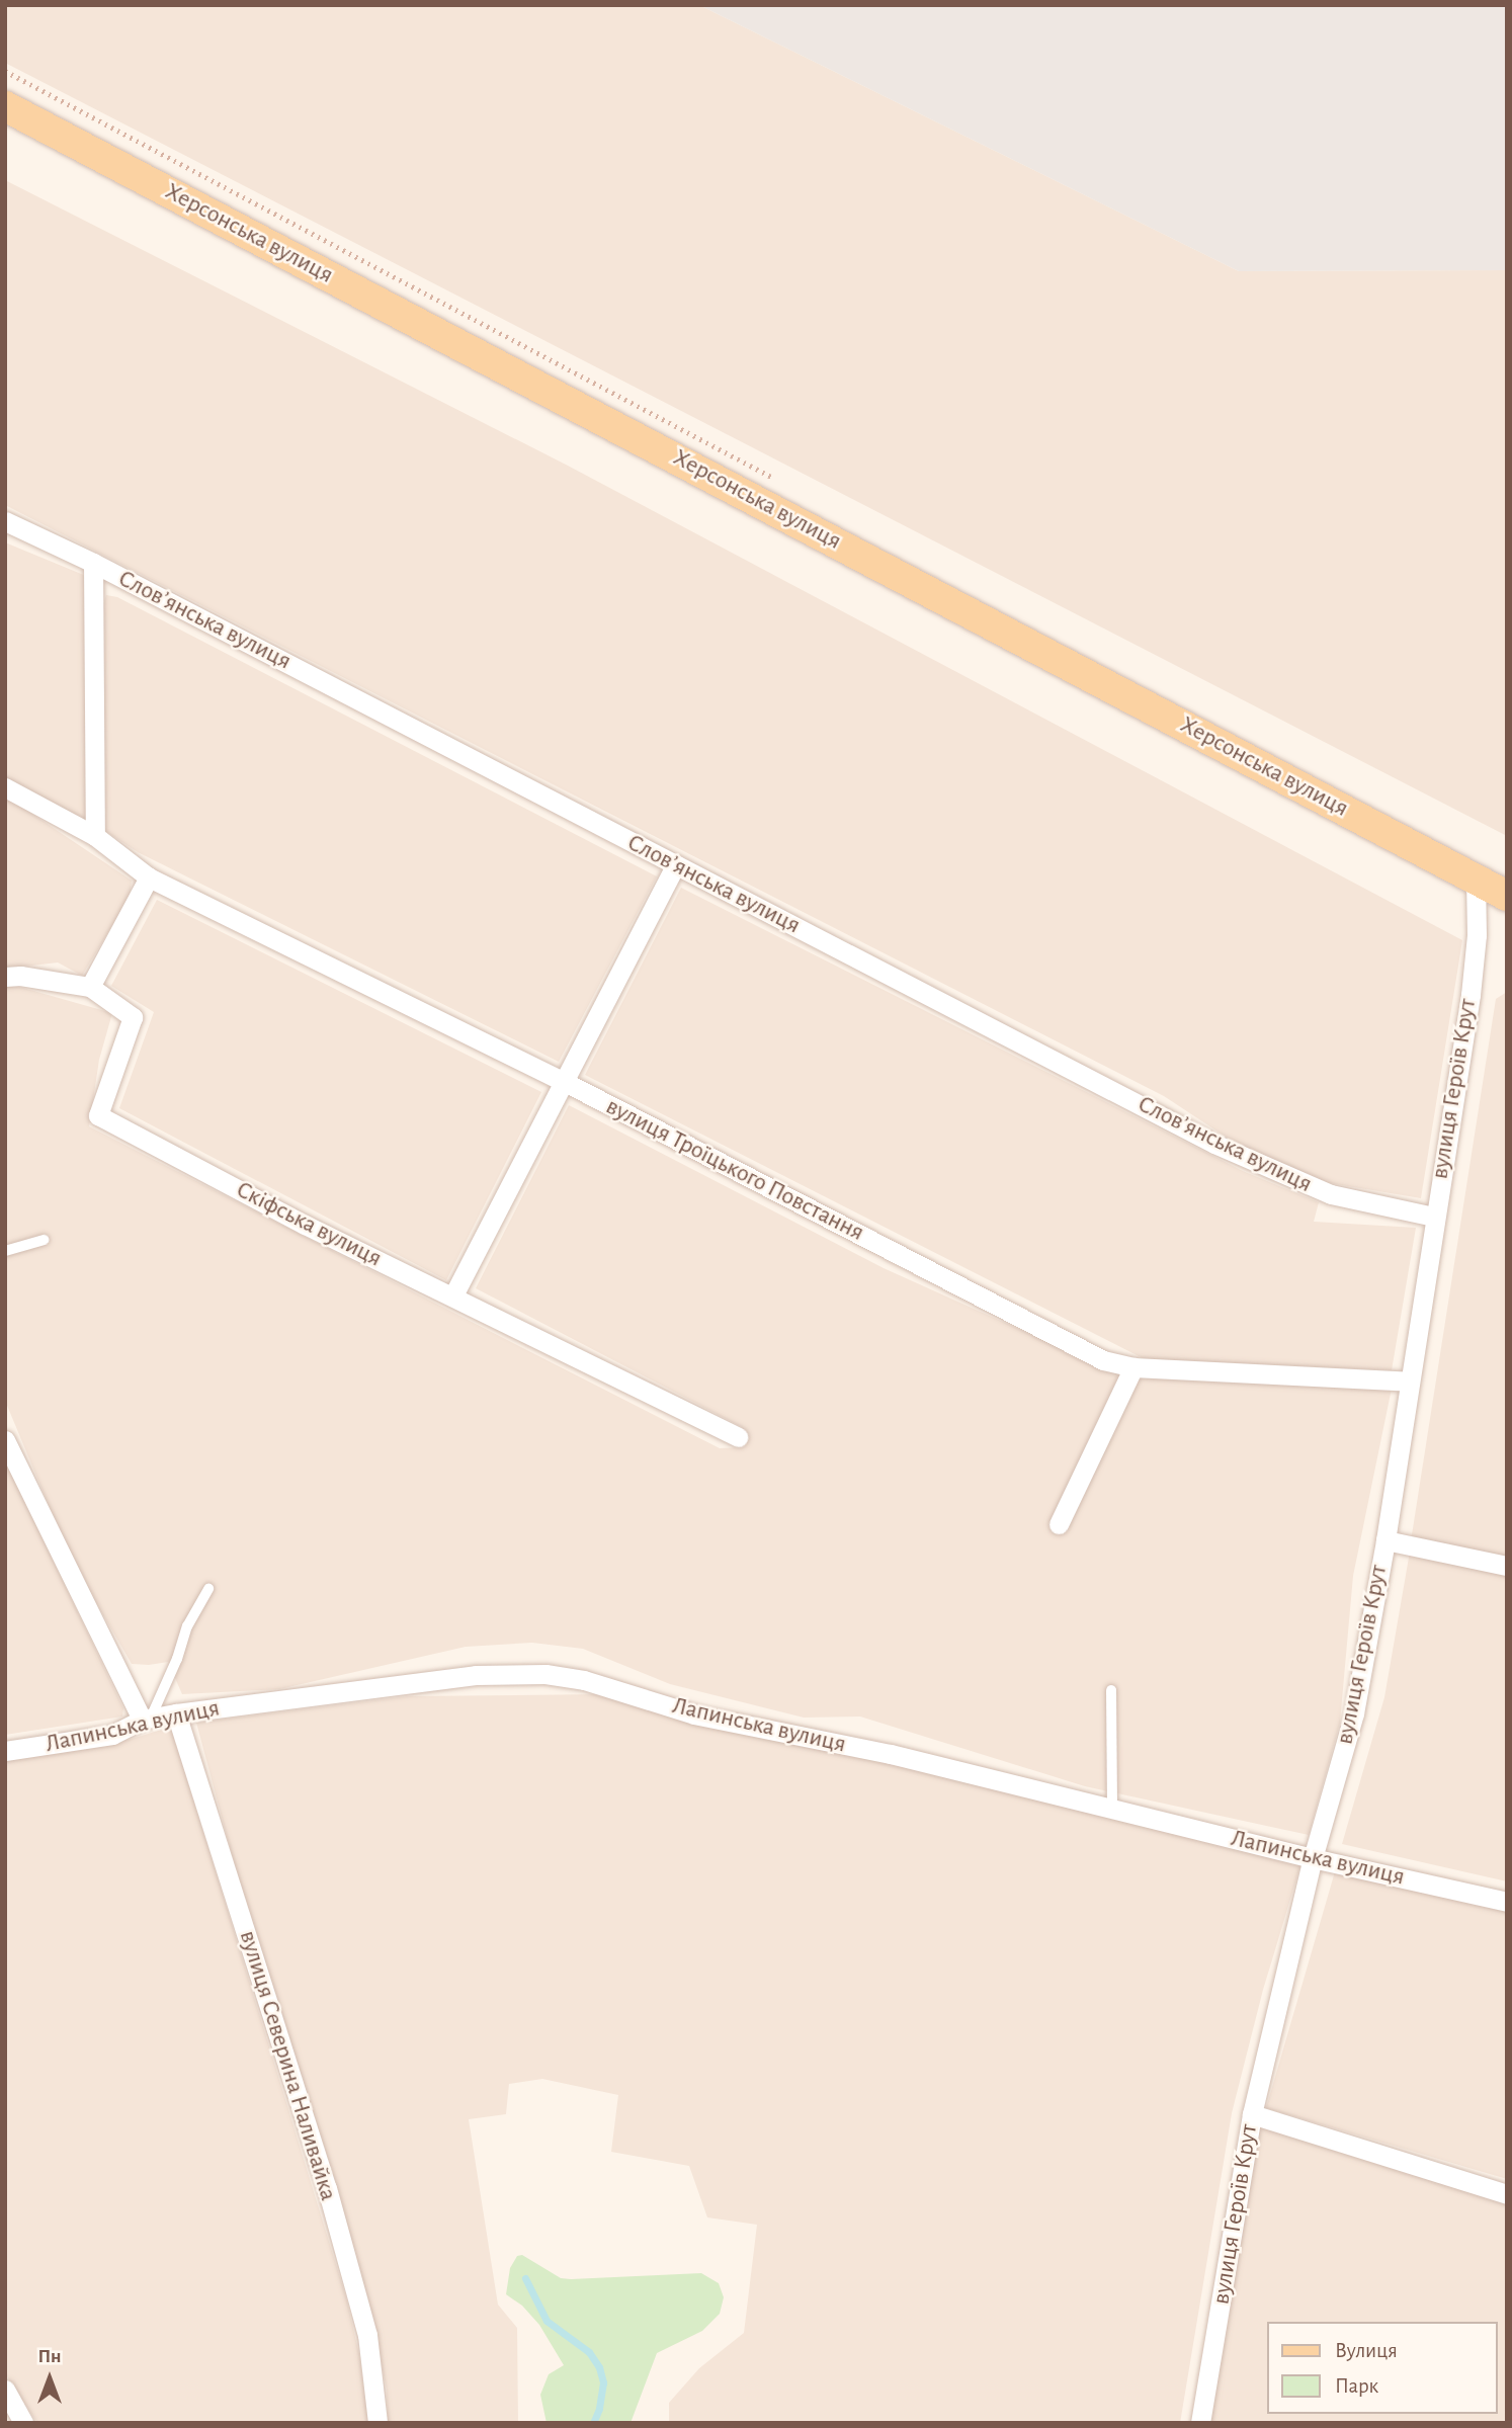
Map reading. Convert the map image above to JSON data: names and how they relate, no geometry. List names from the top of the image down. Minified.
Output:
{"streets":{"main road":["Херсонська вулиця"],"street":["Словʼянська вулиця","вулиця Героїв Крут","вулиця Троїцького Повстання","Скіфська вулиця","Лапинська вулиця","вулиця Северина Наливайка"]},"crossings":[["Херсонська вулиця","вулиця Героїв Крут"],["Словʼянська вулиця","вулиця Героїв Крут"],["вулиця Героїв Крут","вулиця Троїцького Повстання"],["вулиця Героїв Крут","Лапинська вулиця"],["Лапинська вулиця","вулиця Северина Наливайка"]],"legend":["Вулиця","Парк"],"north":"top"}
